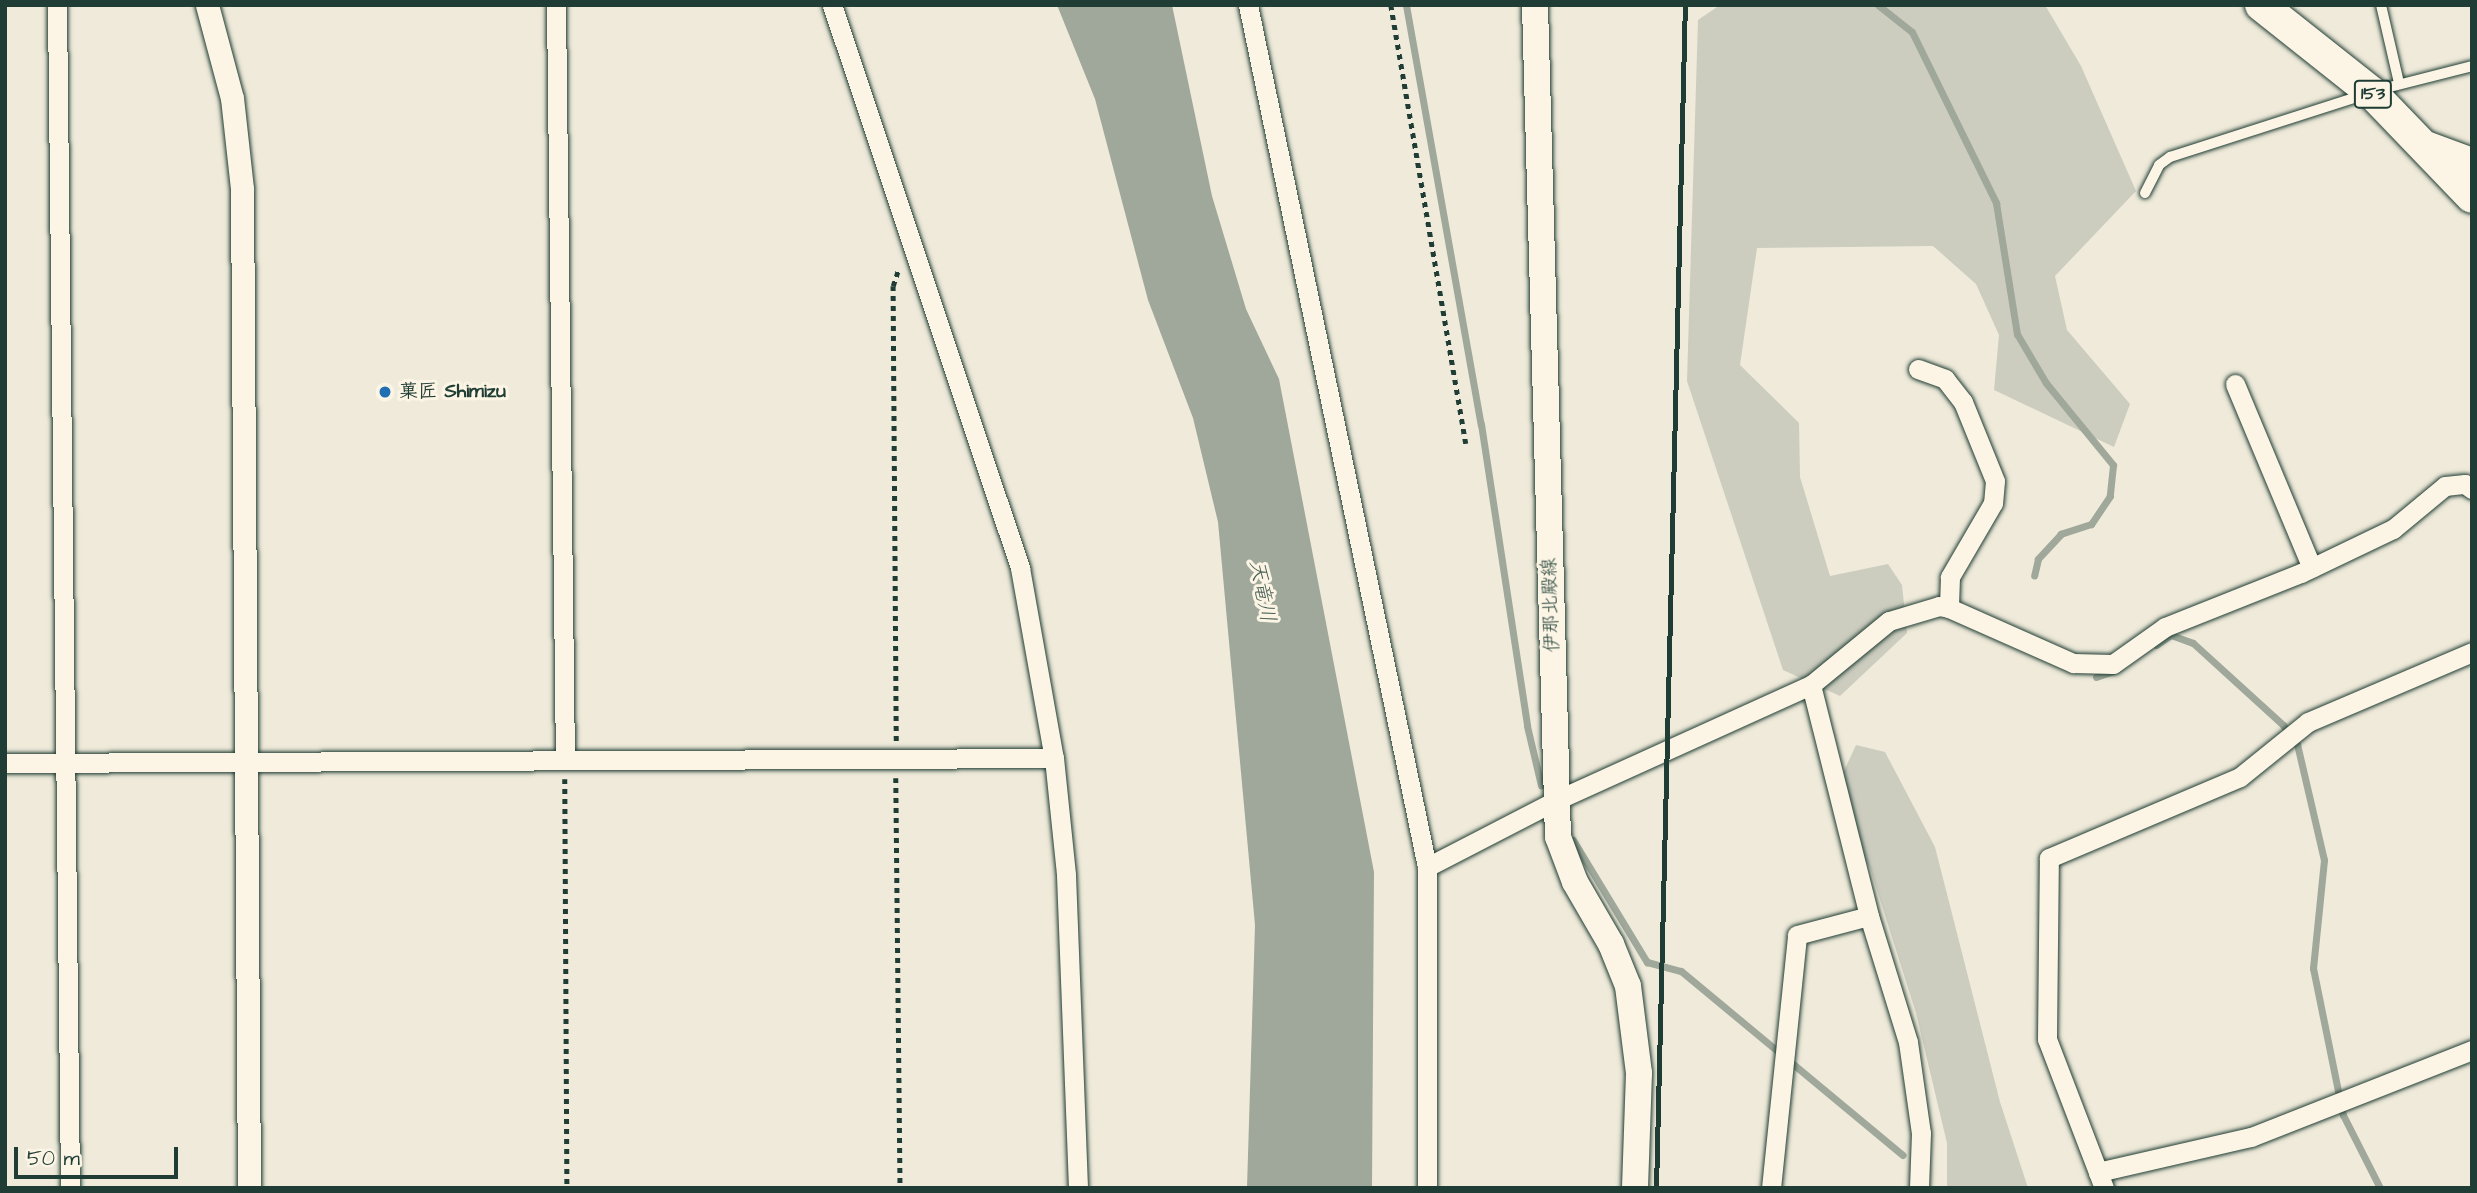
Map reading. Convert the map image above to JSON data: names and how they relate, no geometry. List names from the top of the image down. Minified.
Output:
{"streets":{"highway":["153"],"main road":["伊那北殿線"]},"water":["天竜川"],"places":["菓匠 Shimizu"],"scale_bar":"50 m"}
